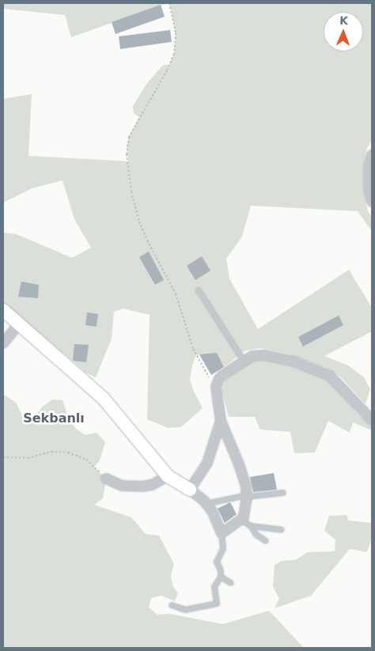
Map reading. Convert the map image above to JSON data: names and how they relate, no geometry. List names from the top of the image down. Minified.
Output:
{"districts":["Sekbanlı"],"north":"top"}
